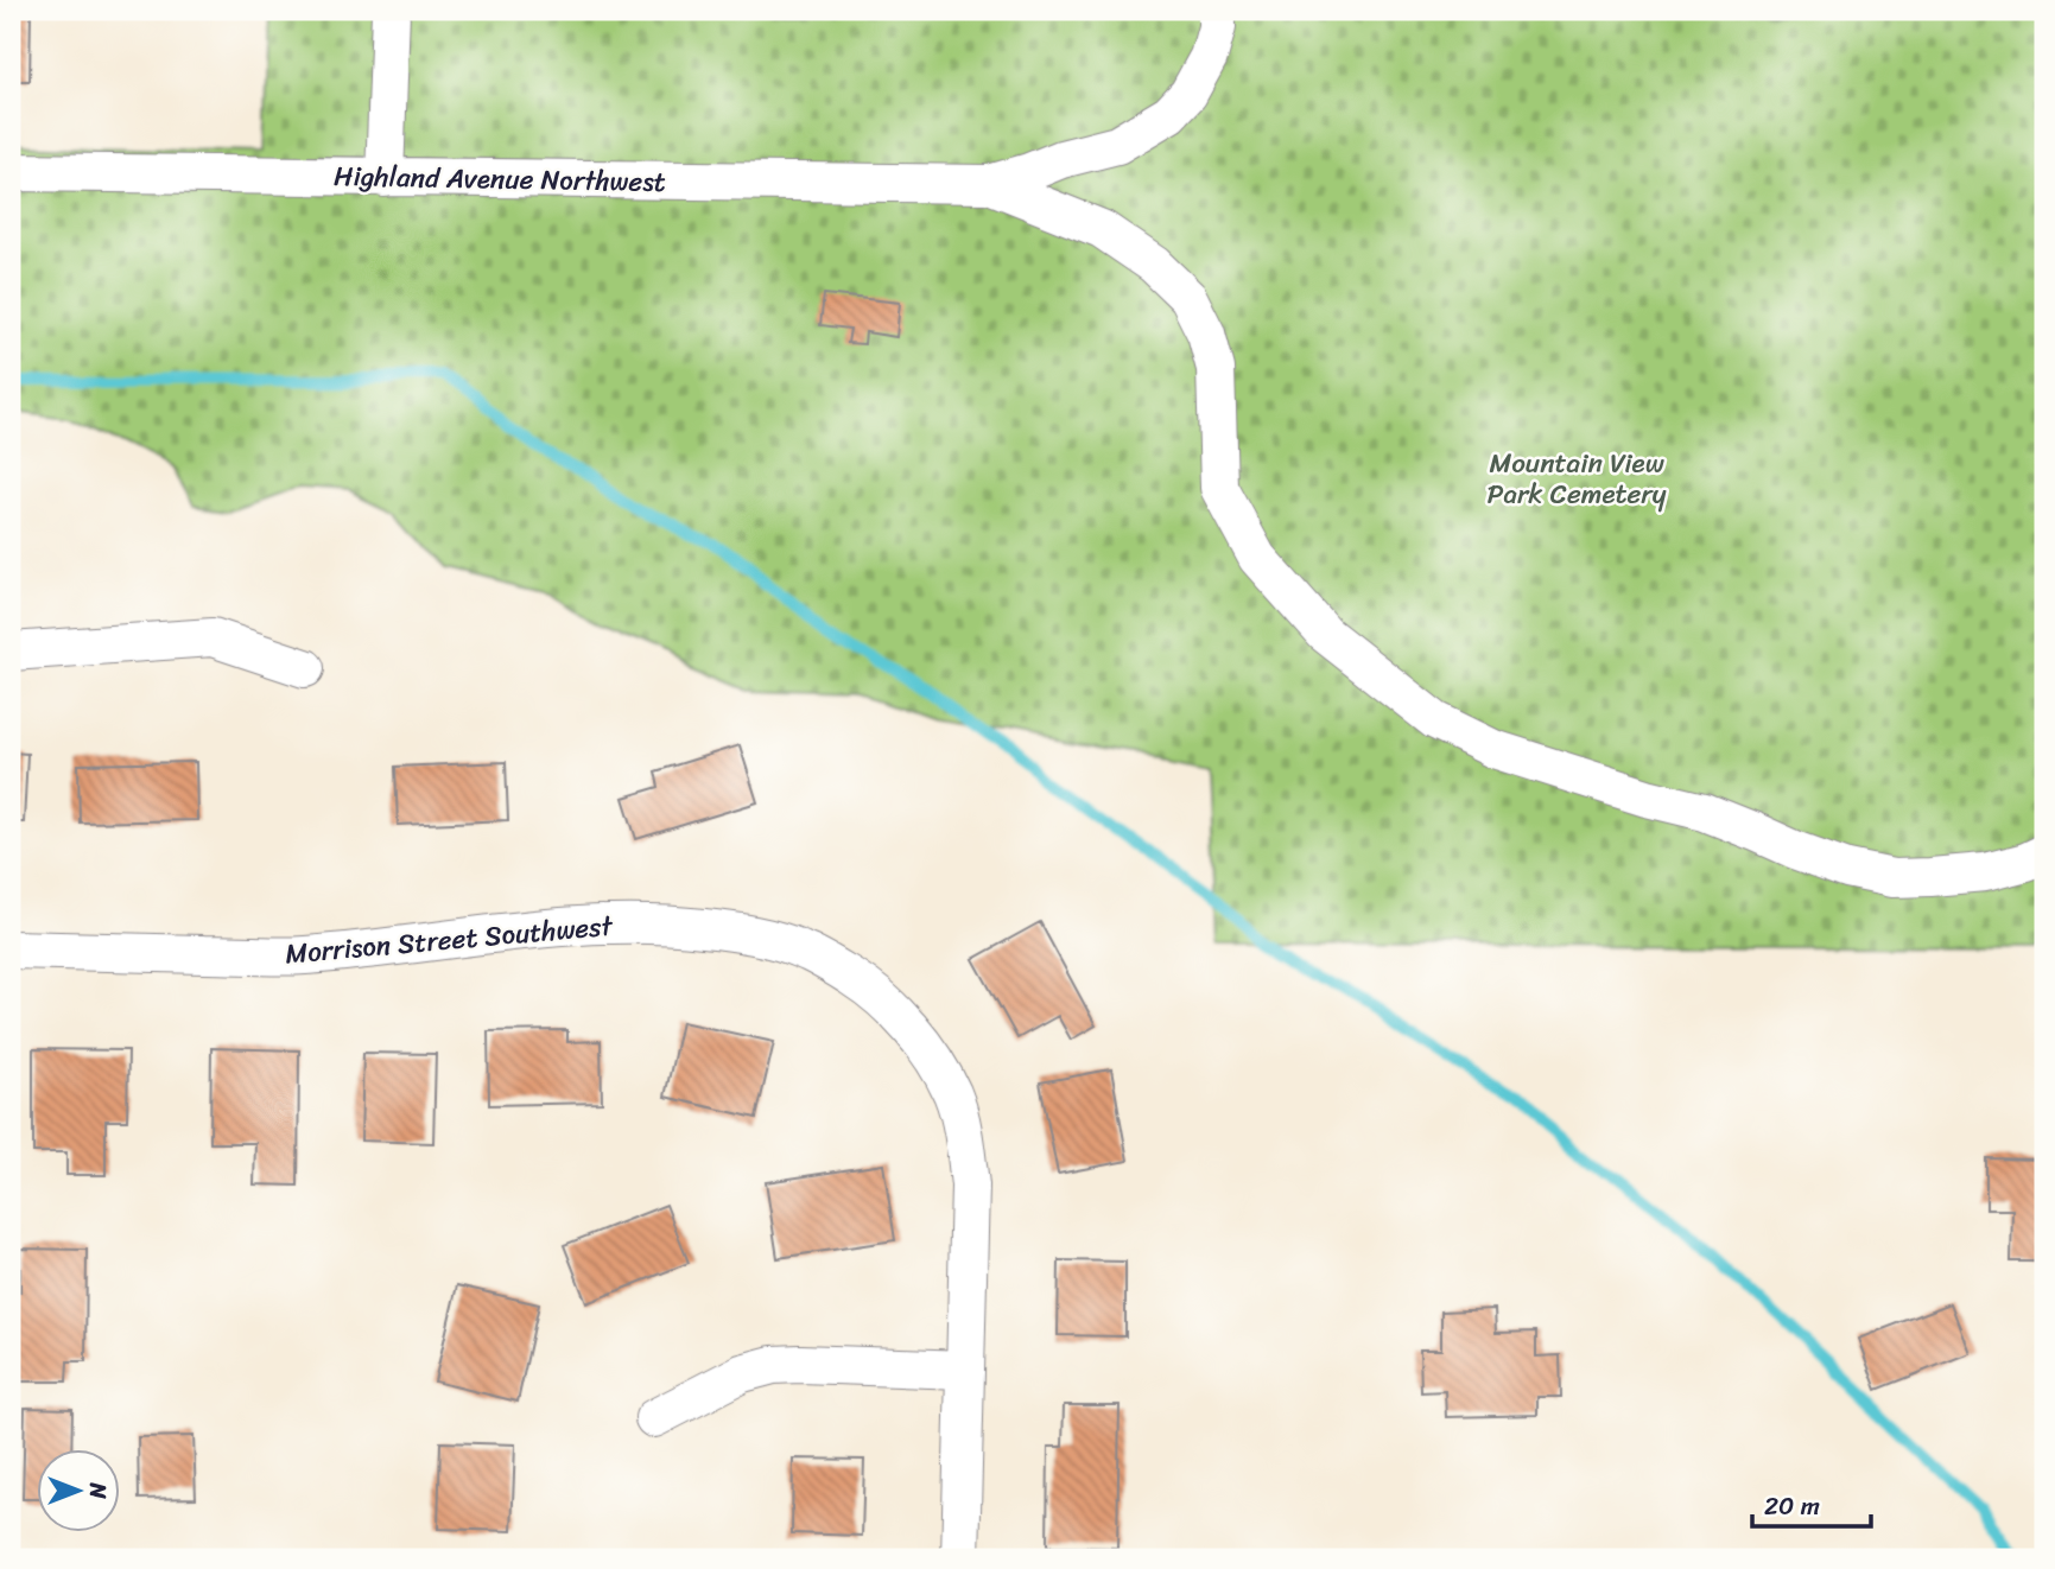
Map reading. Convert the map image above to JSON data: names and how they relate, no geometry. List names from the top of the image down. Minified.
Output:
{"streets":{"street":["Highland Avenue Northwest","Morrison Street Southwest"]},"parks":["Mountain View Park Cemetery"],"scale_bar":"20 m","north":"right"}
